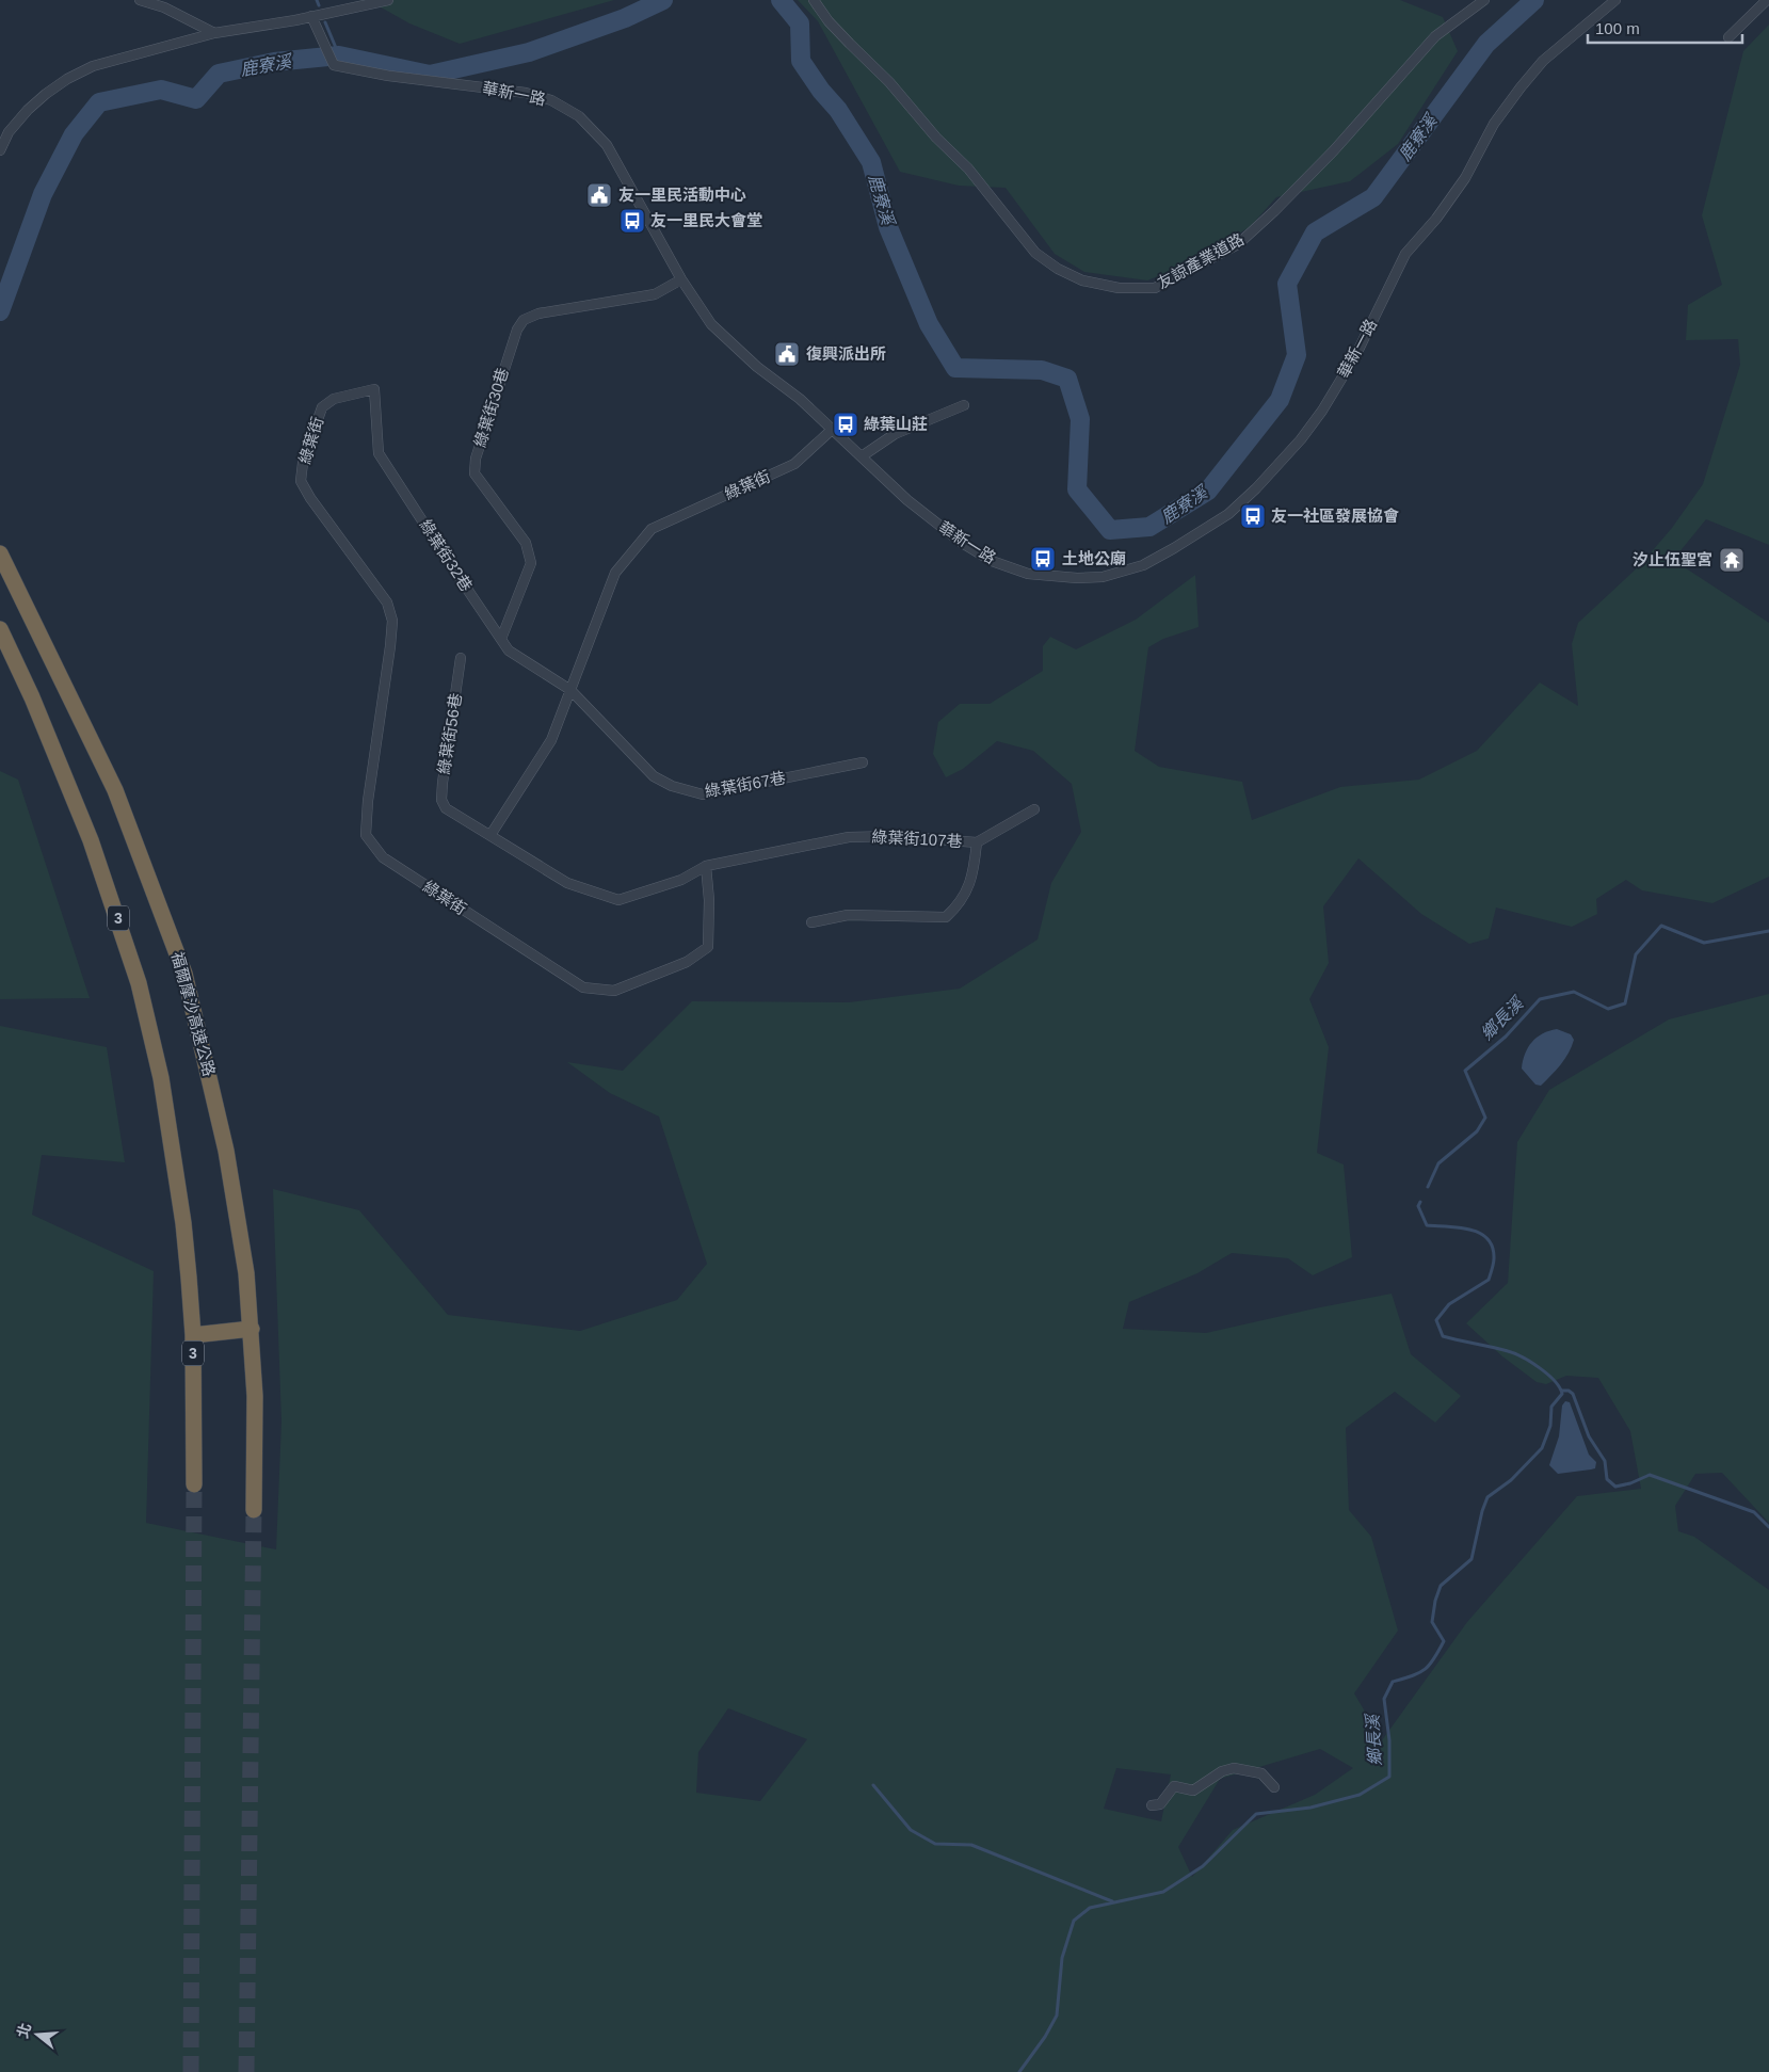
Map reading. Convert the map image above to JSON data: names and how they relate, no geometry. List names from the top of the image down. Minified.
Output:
{"streets":{"highway":["3","福爾摩沙高速公路"],"street":["華新一路","友諒產業道路","綠葉街30巷","綠葉街","綠葉街32巷","綠葉街56巷","綠葉街67巷","綠葉街107巷"]},"crossings":[["華新一路","綠葉街30巷"],["華新一路","綠葉街"],["綠葉街30巷","綠葉街32巷"],["綠葉街","綠葉街32巷"],["綠葉街","綠葉街56巷"],["綠葉街","綠葉街67巷"],["綠葉街","綠葉街107巷"],["綠葉街32巷","綠葉街67巷"]],"water":["鹿寮溪","鄉長溪"],"places":{"public building":["友一里民活動中心","復興派出所"],"bus stop":["友一里民大會堂","綠葉山莊","友一社區發展協會","土地公廟"],"temple":["汐止伍聖宮"]},"scale_bar":"100 m","north":"left"}
